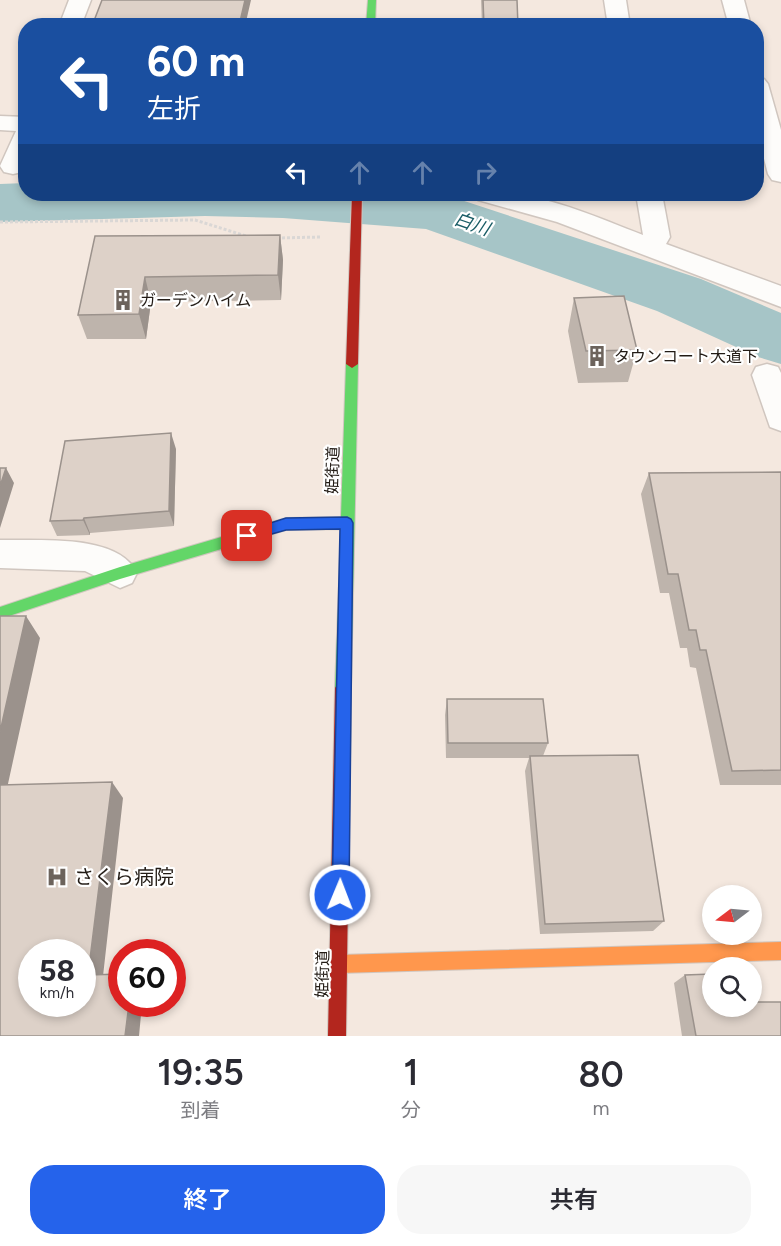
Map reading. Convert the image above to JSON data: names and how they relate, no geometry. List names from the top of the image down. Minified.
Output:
{"streets":{"main road":["姫街道"]},"water":["白川"],"places":{"building":["ガーデンハイム","タウンコート大道下"],"hospital":["さくら病院"]},"north":"left","page":{"turn":["60 m","左折"],"speed":"58 km/h","limit":"60","eta":["19:35","到着","1","分","80","m"],"buttons":["終了","共有"]}}
